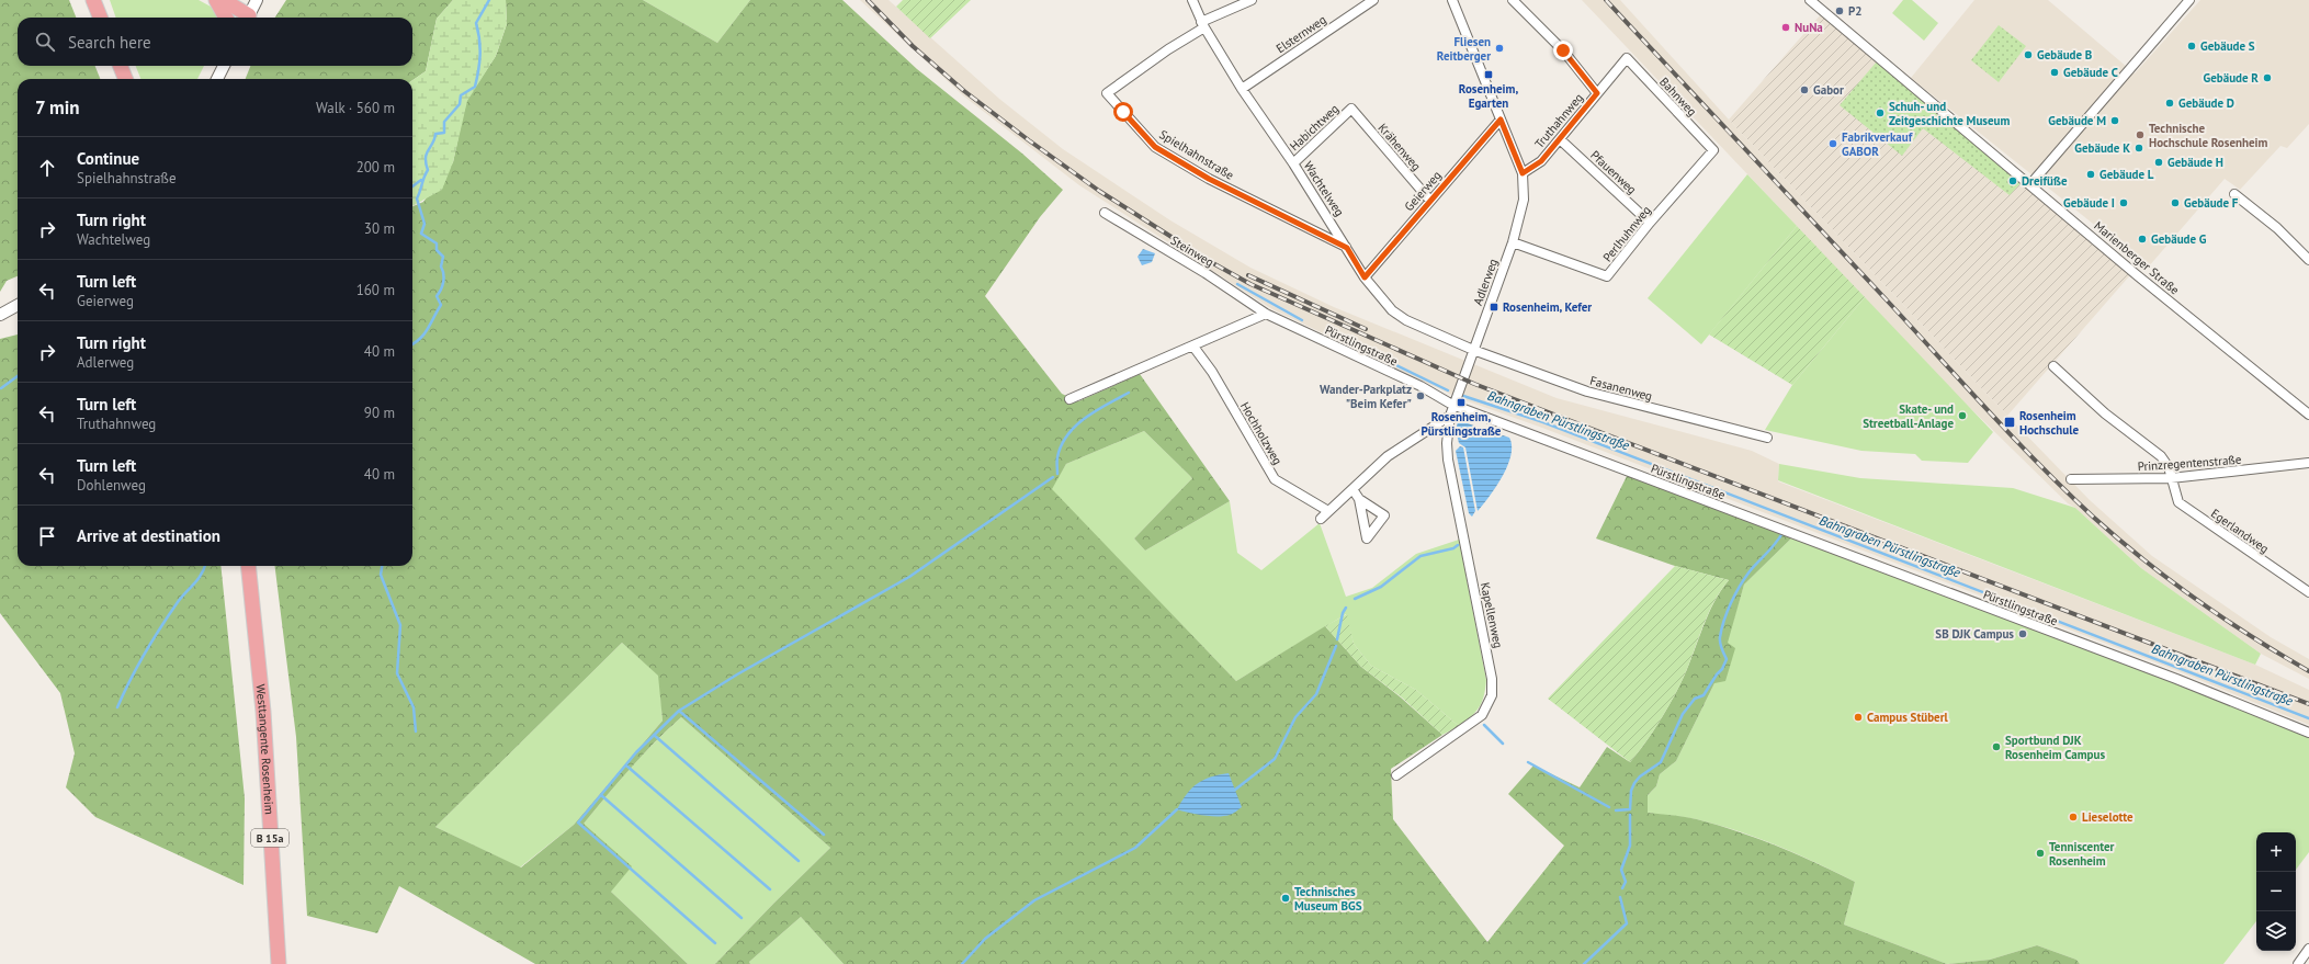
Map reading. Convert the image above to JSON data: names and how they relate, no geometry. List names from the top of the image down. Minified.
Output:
{"streets":{"highway":["Westtangente Rosenheim","B 15a"],"street":["Elsternweg","Bahnweg","Truthahnweg","Habichtweg","Krähenweg","Spielhahnstraße","Pfauenweg","Wachtelweg","Geierweg","Perlhuhnweg","Steinweg","Marienberger Straße","Adlerweg","Pürstlingstraße","Fasanenweg","Hochholzweg","Prinzregentenstraße","Egerlandweg","Kapellenweg"]},"crossings":[["Elsternweg","Wachtelweg"],["Bahnweg","Truthahnweg"],["Bahnweg","Perlhuhnweg"],["Truthahnweg","Pfauenweg"],["Truthahnweg","Adlerweg"],["Habichtweg","Krähenweg"],["Habichtweg","Wachtelweg"],["Krähenweg","Geierweg"],["Spielhahnstraße","Wachtelweg"],["Pfauenweg","Perlhuhnweg"],["Wachtelweg","Geierweg"],["Wachtelweg","Adlerweg"],["Wachtelweg","Fasanenweg"],["Geierweg","Adlerweg"],["Perlhuhnweg","Adlerweg"],["Steinweg","Pürstlingstraße"],["Adlerweg","Pürstlingstraße"],["Adlerweg","Fasanenweg"],["Adlerweg","Kapellenweg"],["Prinzregentenstraße","Egerlandweg"]],"water":["Bahngraben Pürstlingstraße"],"places":{"other":["P2","NuNa","Gebäude S","Fliesen Reitberger","Gebäude B","Gebäude C","Gebäude R","Gabor","Gebäude D","Schuh- und Zeitgeschichte Museum","Gebäude M","Technische Hochschule Rosenheim","Fabrikverkauf GABOR","Gebäude K","Gebäude H","Gebäude L","Dreifüße","Gebäude I","Gebäude F","Gebäude G","Wander-Parkplatz \"Beim Kefer\"","Skate- und Streetball-Anlage","SB DJK Campus","Campus Stüberl","Sportbund DJK Rosenheim Campus","Lieselotte","Tenniscenter Rosenheim","Technisches Museum BGS"],"transit":["Rosenheim, Egarten","Rosenheim, Kefer","Rosenheim, Pürstlingstraße","Rosenheim Hochschule"]},"page":{"search":"Search here","heading":["7 min","Walk · 560 m"],"list":[["Continue","Spielhahnstraße","200 m"],["Turn right","Wachtelweg","30 m"],["Turn left","Geierweg","160 m"],["Turn right","Adlerweg","40 m"],["Turn left","Truthahnweg","90 m"],["Turn left","Dohlenweg","40 m"],"Arrive at destination"],"map_buttons":["+","−"]}}
